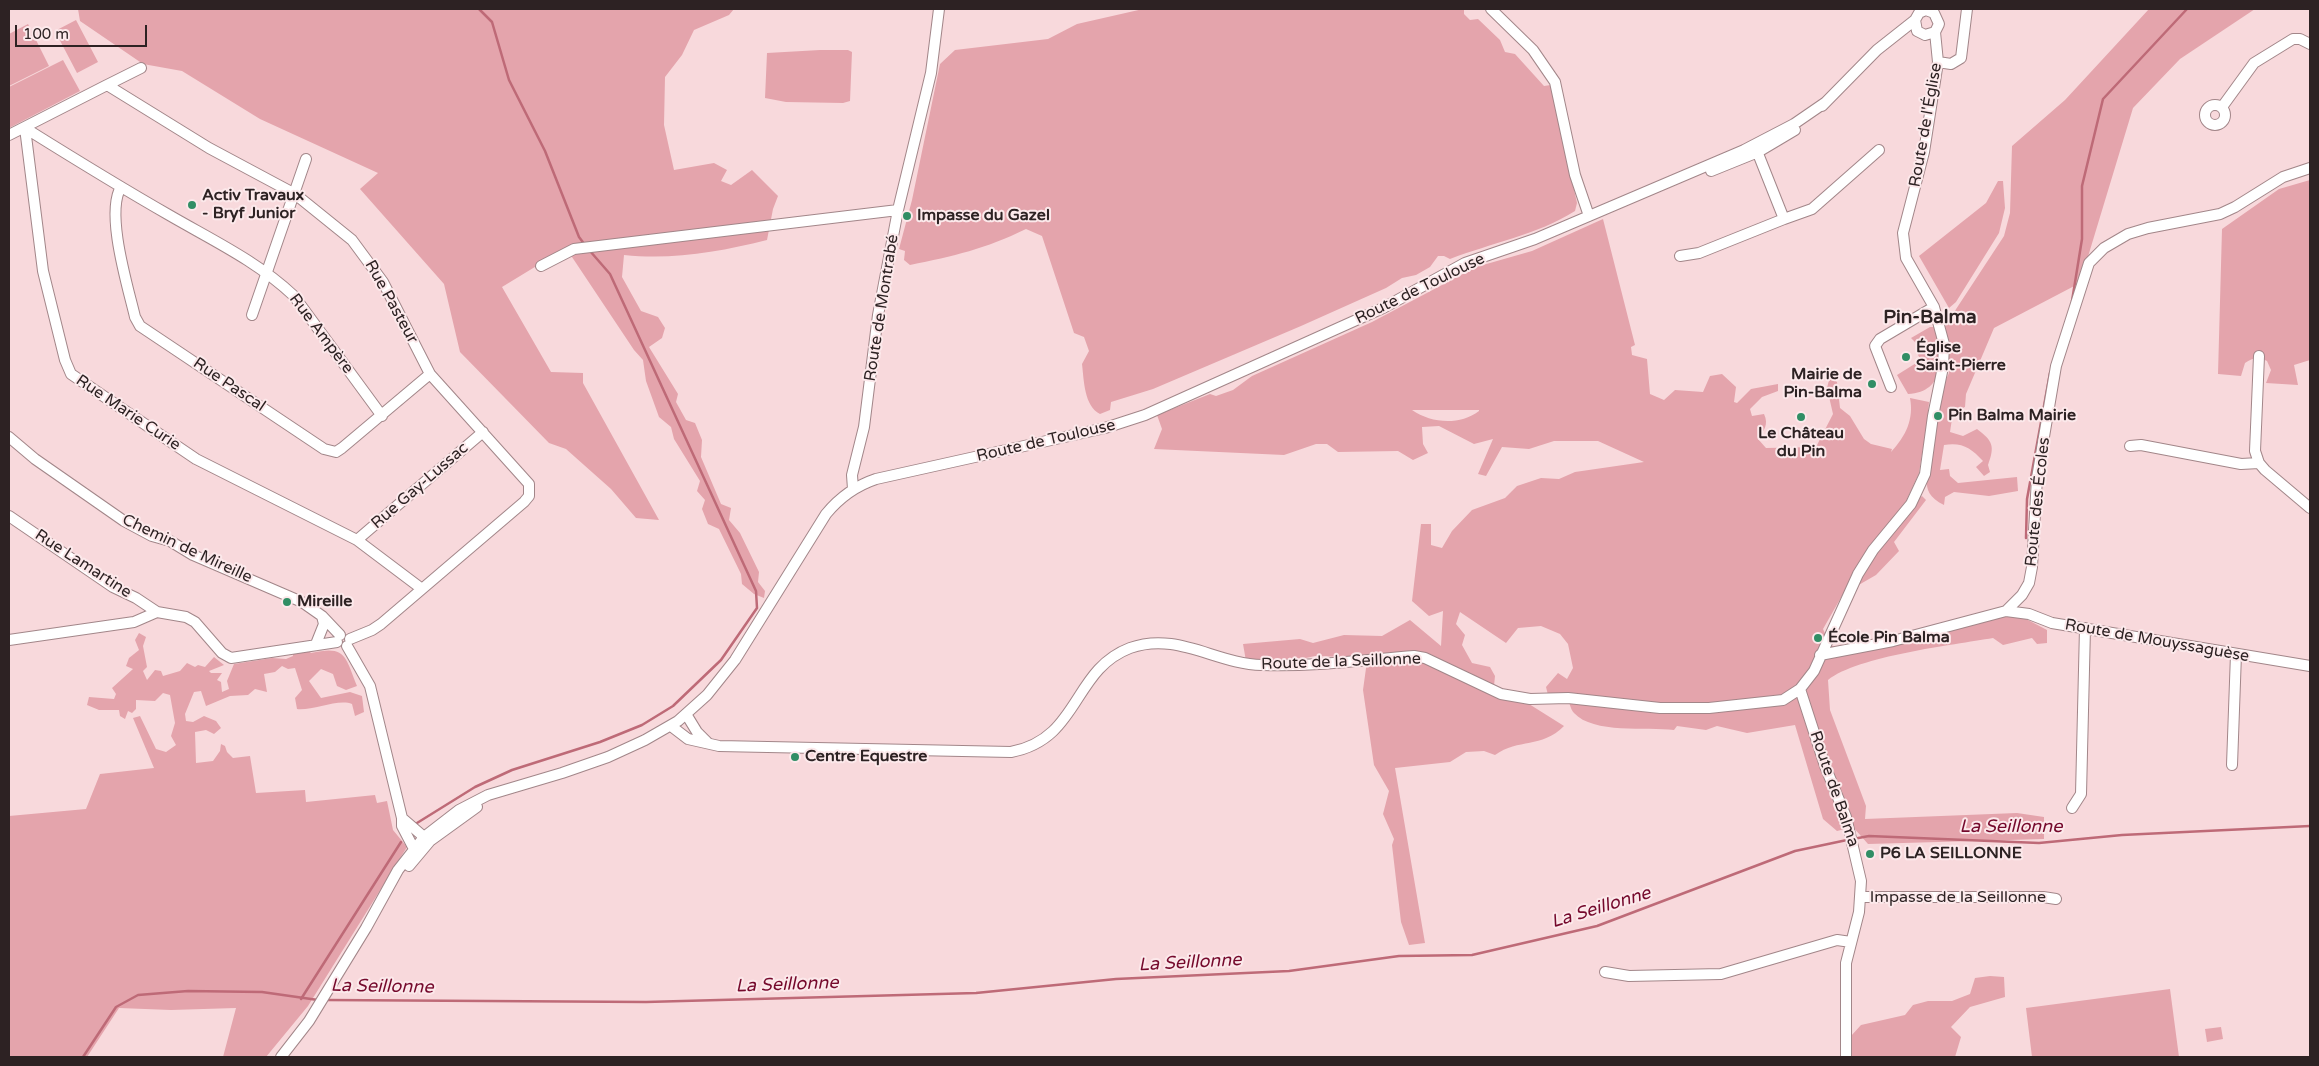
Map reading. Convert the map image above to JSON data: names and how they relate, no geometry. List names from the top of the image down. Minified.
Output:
{"streets":{"street":["Route de l'Église","Route de Toulouse","Rue Pasteur","Route de Montrabé","Rue Ampère","Rue Pascal","Rue Marie Curie","Rue Gay-Lussac","Route des Écoles","Chemin de Mireille","Rue Lamartine","Route de Mouyssaguèse","Route de la Seillonne","Route de Balma","Impasse de la Seillonne"]},"crossings":[["Route de l'Église","Route de Toulouse"],["Route de l'Église","Route de la Seillonne"],["Route de l'Église","Route de Balma"],["Route de Toulouse","Route de Montrabé"],["Route de Toulouse","Chemin de Mireille"],["Route de Toulouse","Route de la Seillonne"],["Rue Pasteur","Rue Pascal"],["Rue Pasteur","Rue Marie Curie"],["Rue Pasteur","Rue Gay-Lussac"],["Rue Ampère","Rue Pascal"],["Rue Marie Curie","Rue Gay-Lussac"],["Route des Écoles","Route de Mouyssaguèse"],["Route de la Seillonne","Route de Balma"],["Route de Balma","Impasse de la Seillonne"]],"districts":["Pin-Balma"],"water":["La Seillonne"],"places":["Activ Travaux - Bryf Junior","Impasse du Gazel","Église Saint-Pierre","Mairie de Pin-Balma","Pin Balma Mairie","Le Château du Pin","Mireille","École Pin Balma","Centre Equestre","P6 LA SEILLONNE"],"scale_bar":"100 m"}
